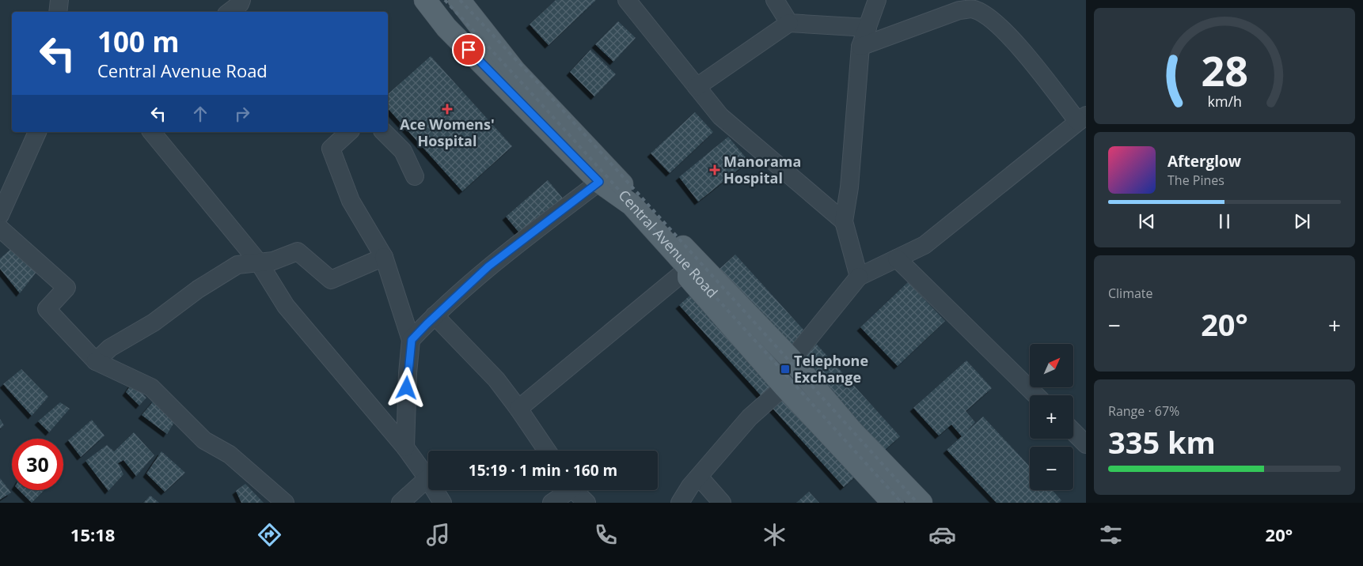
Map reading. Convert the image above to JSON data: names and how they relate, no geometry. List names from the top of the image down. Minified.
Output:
{"streets":{"main road":["Central Avenue Road"]},"places":{"health":["Ace Womens' Hospital","Manorama Hospital"],"transit":["Telephone Exchange"]},"north":"top right","page":{"turn":["100 m","Central Avenue Road"],"song":["Afterglow","The Pines"],"tile":["Climate",["Range · 67%","335 km"]],"heat":["−","20°","+"],"map_buttons":["+","−"],"limit":"30","trip":"15:19 · 1 min · 160 m","tabs":["15:18","20°"],"gauge":["28","km/h"]}}
